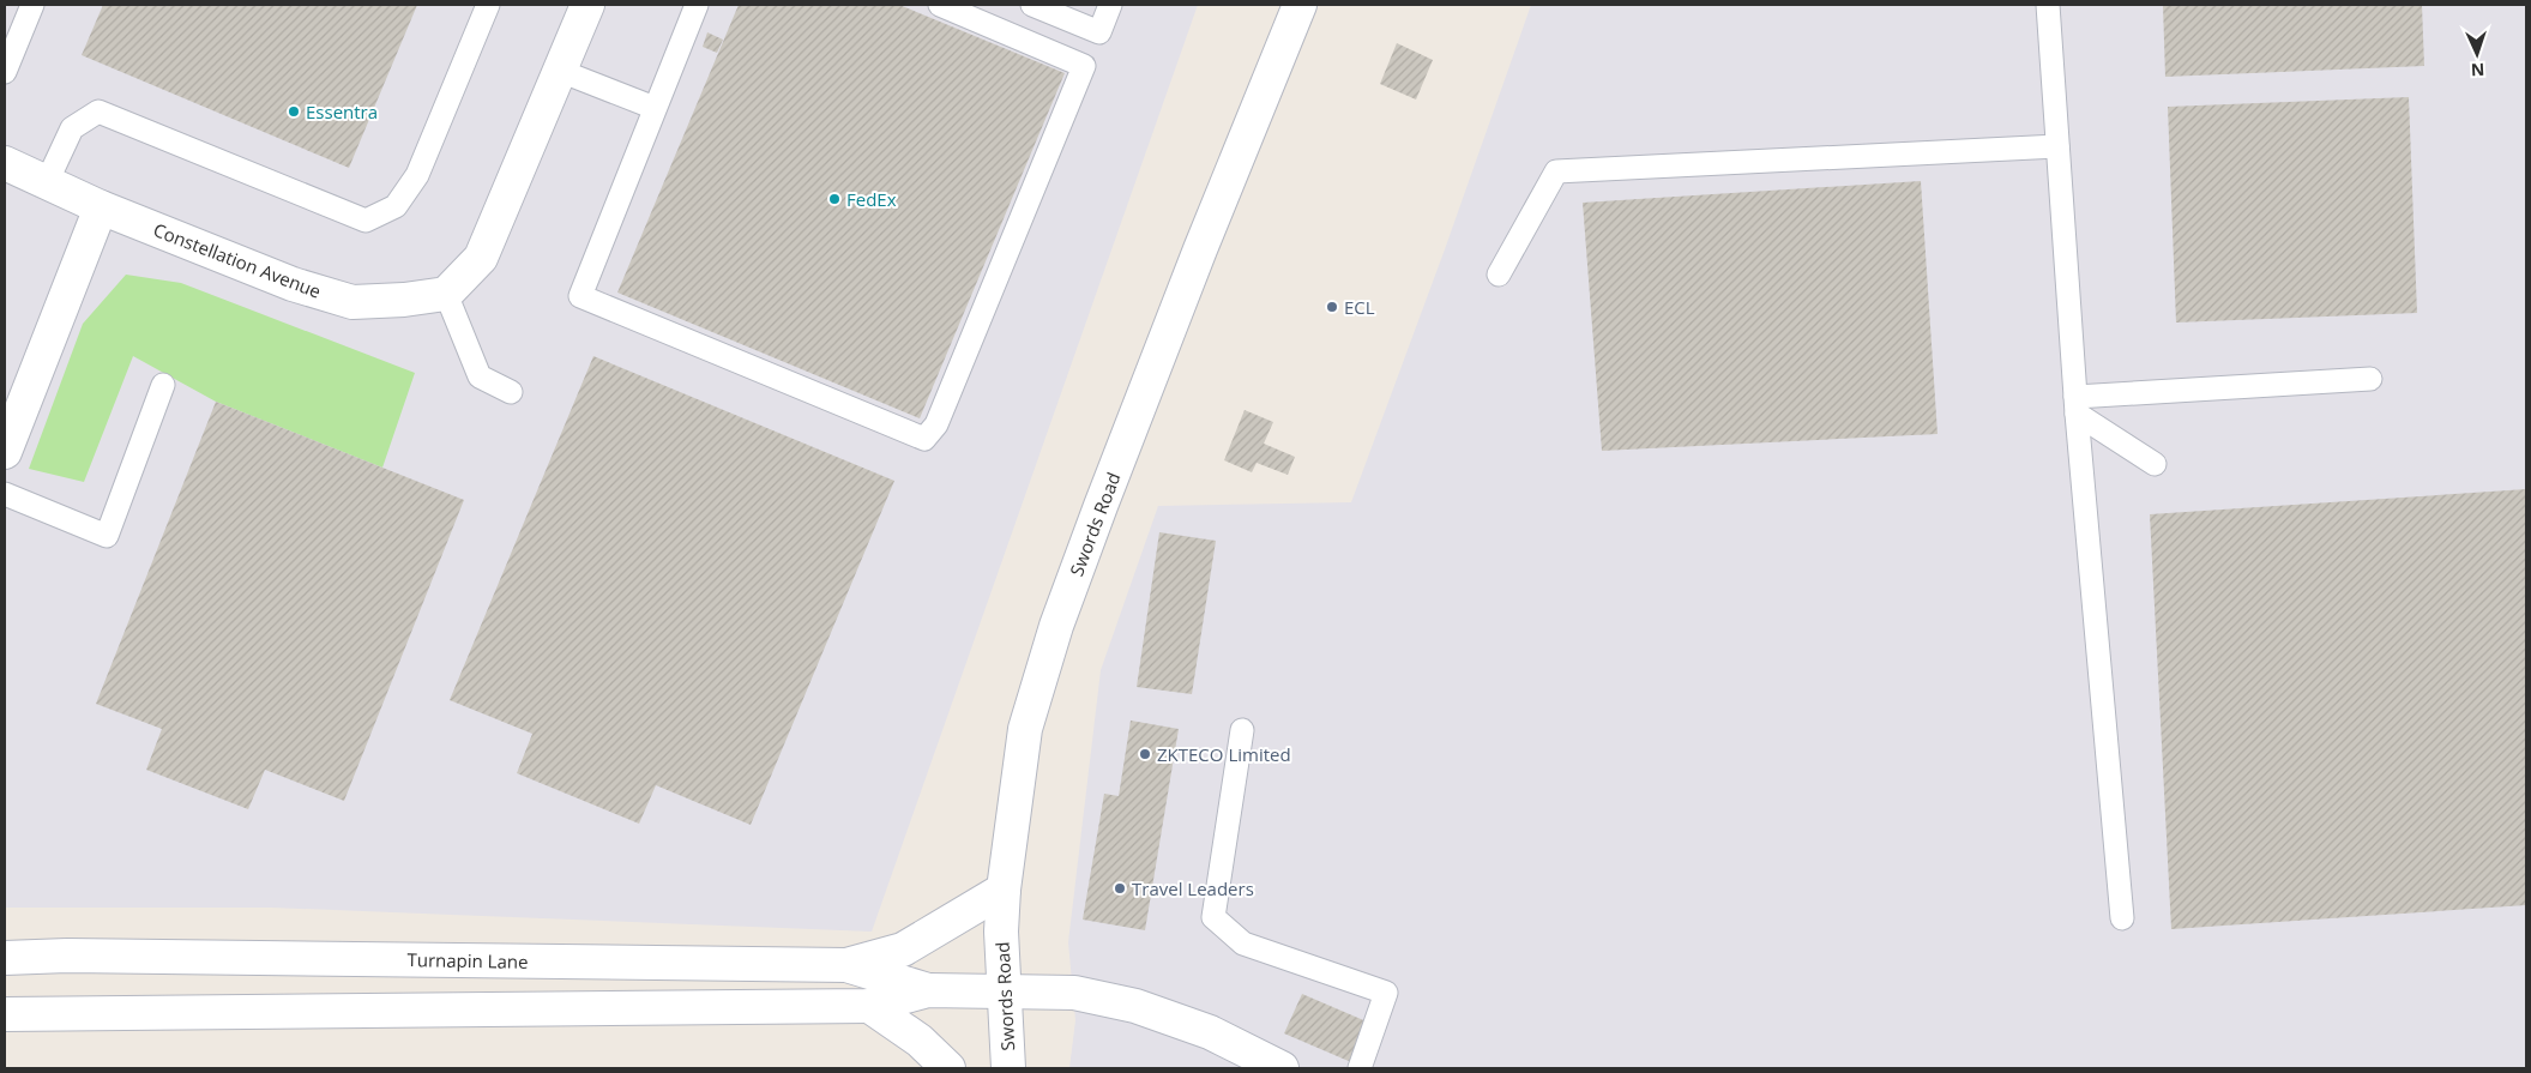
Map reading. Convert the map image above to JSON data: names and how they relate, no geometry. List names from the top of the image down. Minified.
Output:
{"streets":{"street":["Constellation Avenue","Swords Road","Turnapin Lane"]},"crossings":[["Swords Road","Turnapin Lane"]],"places":["Essentra","FedEx","ECL","ZKTECO Limited","Travel Leaders"],"north":"bottom"}
